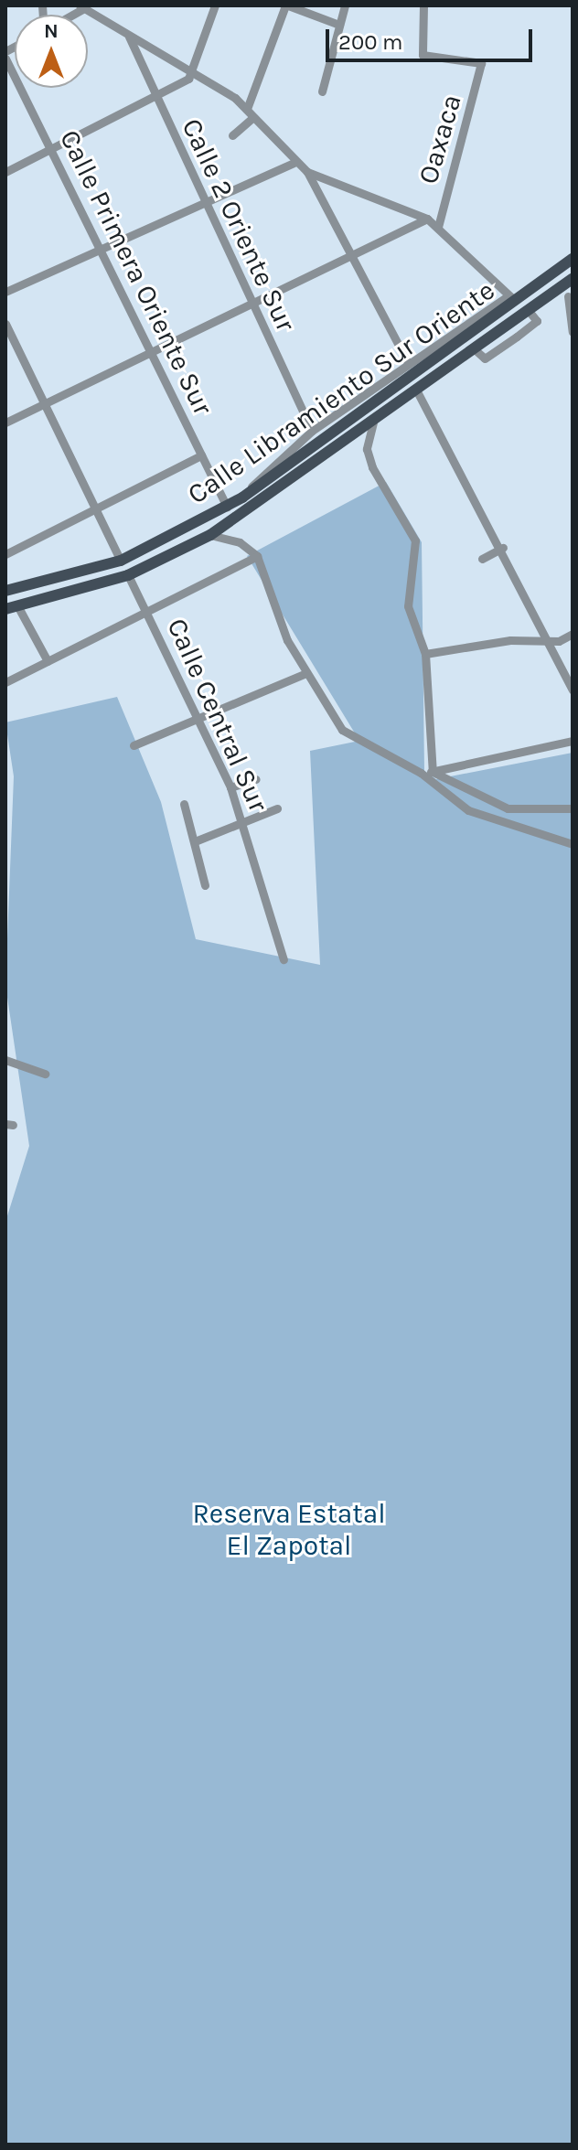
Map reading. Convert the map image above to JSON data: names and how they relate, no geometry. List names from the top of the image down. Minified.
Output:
{"streets":{"main road":["Calle Libramiento Sur Oriente"],"street":["Oaxaca","Calle 2 Oriente Sur","Calle Primera Oriente Sur","Calle Central Sur"]},"crossings":[["Calle Primera Oriente Sur","Calle Libramiento Sur Oriente"],["Calle Libramiento Sur Oriente","Calle Central Sur"]],"parks":["Reserva Estatal El Zapotal"],"scale_bar":"200 m","north":"top"}
